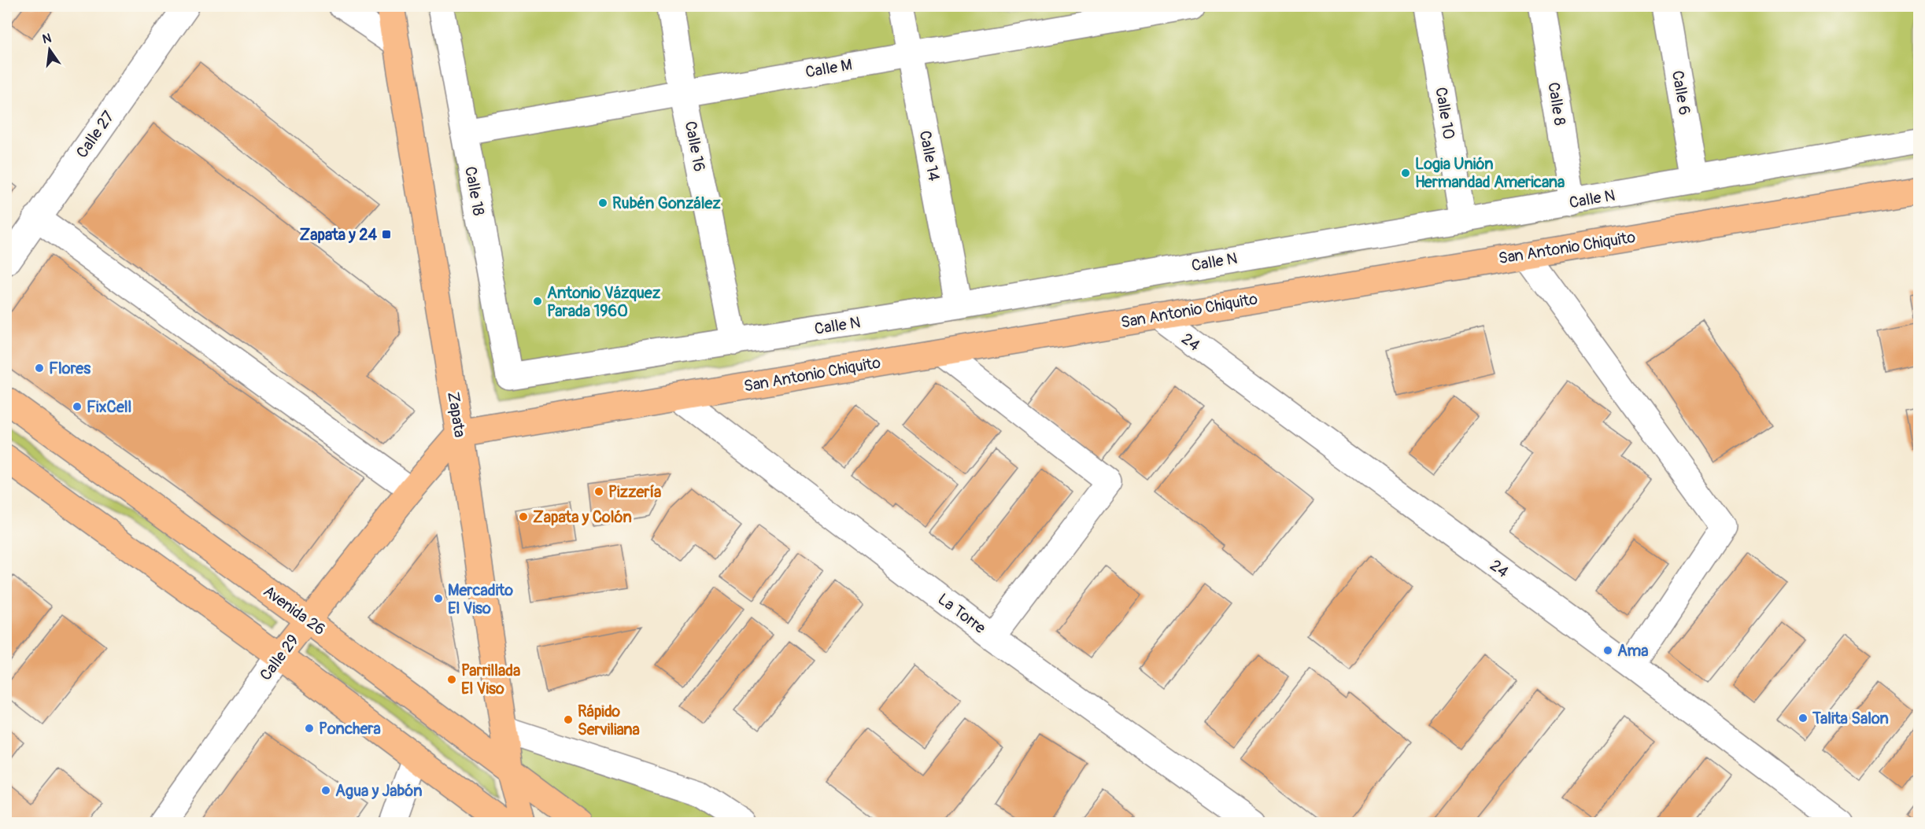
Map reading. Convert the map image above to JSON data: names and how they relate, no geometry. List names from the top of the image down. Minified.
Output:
{"streets":{"main road":["San Antonio Chiquito","Zapata","Avenida 26","Calle 29"],"street":["Calle M","Calle 6","Calle 8","Calle 10","Calle 27","Calle 16","Calle 14","Calle 18","Calle N","24","La Torre"]},"crossings":[["Calle M","Calle 16"],["Calle M","Calle 14"],["Calle M","Calle 18"],["Calle 6","Calle N"],["Calle 8","Calle N"],["Calle 10","Calle N"],["Calle 16","Calle N"],["Calle 14","Calle N"],["Calle 18","Calle N"],["San Antonio Chiquito","24"],["San Antonio Chiquito","Zapata"],["San Antonio Chiquito","La Torre"],["San Antonio Chiquito","Calle 29"],["Zapata","Avenida 26"],["Zapata","Calle 29"],["Avenida 26","Calle 29"]],"places":{"other":["Logia Unión Hermandad Americana","Rubén González","Antonio Vázquez Parada 1960","Flores","FixCell","Pizzería","Zapata y Colón","Mercadito El Viso","Ama","Parrillada El Viso","Talita Salon","Rápido Serviliana","Ponchera","Agua y Jabón"],"transit":["Zapata y 24"]},"north":"top"}
